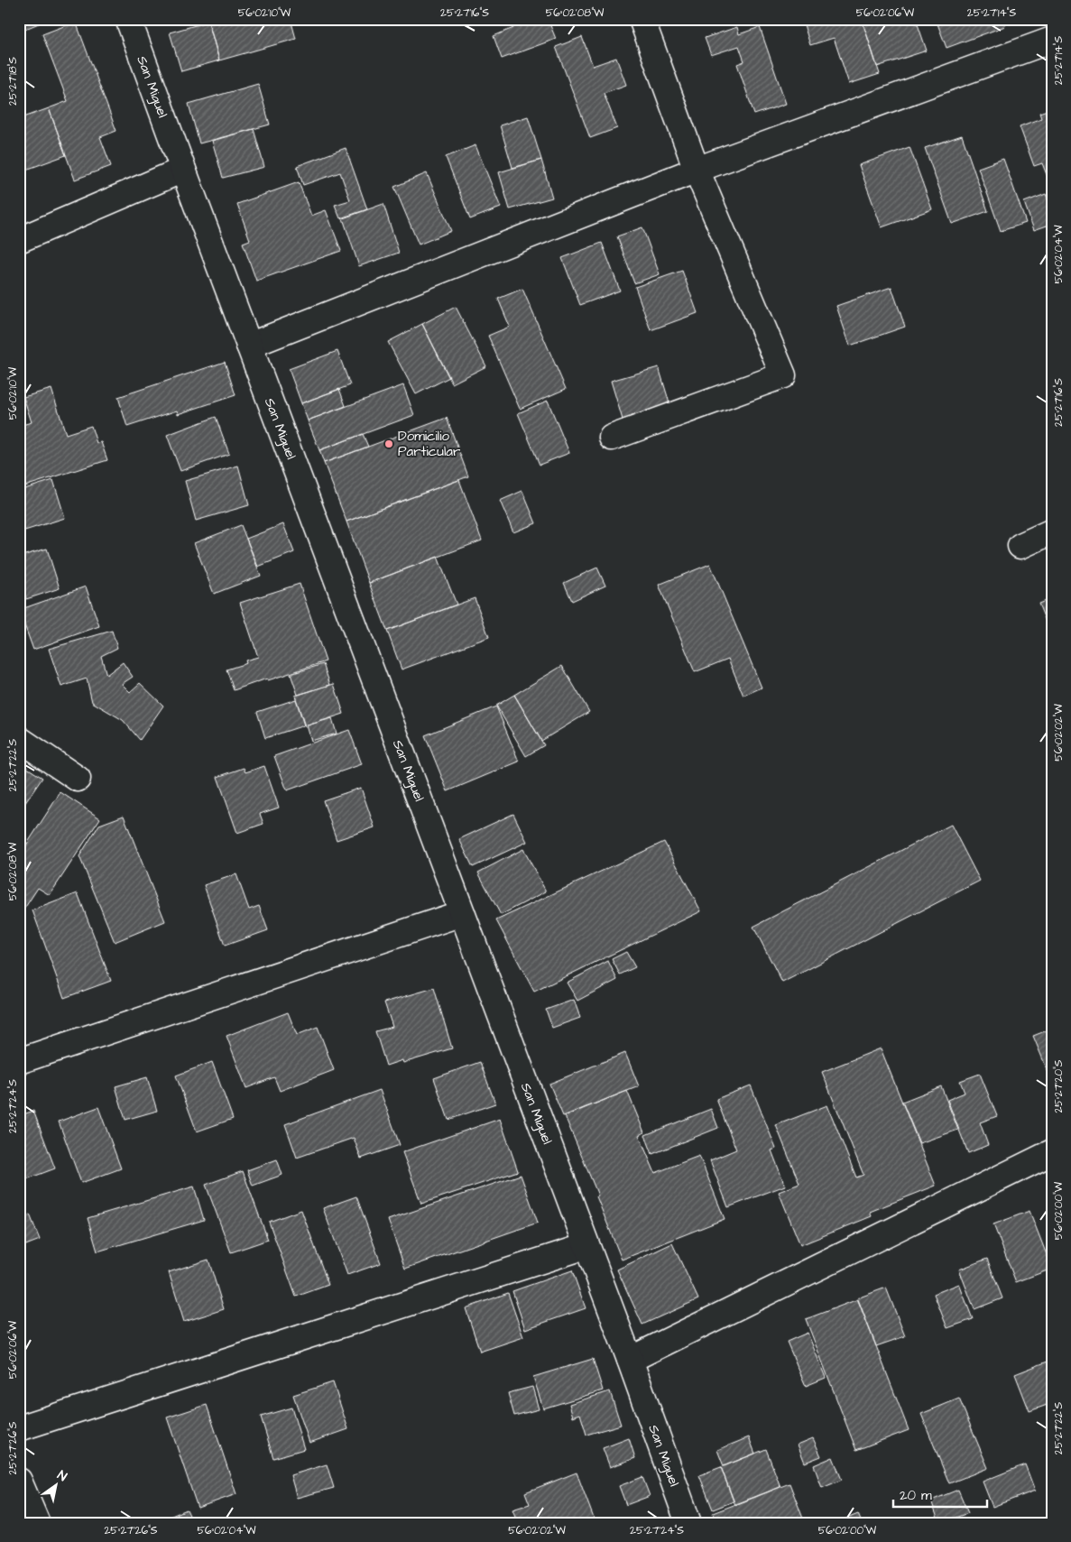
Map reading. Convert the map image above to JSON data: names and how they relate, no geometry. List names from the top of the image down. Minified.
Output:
{"streets":{"street":["San Miguel"]},"places":["Domicilio Particular"],"scale_bar":"20 m","north":"top right","coordinates":["56°02'10\"W","25°27'16\"S","56°02'08\"W","56°02'06\"W","25°27'14\"S","25°27'18\"S","56°02'04\"W","56°02'02\"W","25°27'22\"S","25°27'20\"S","25°27'24\"S","56°02'00\"W","25°27'26\"S"]}
